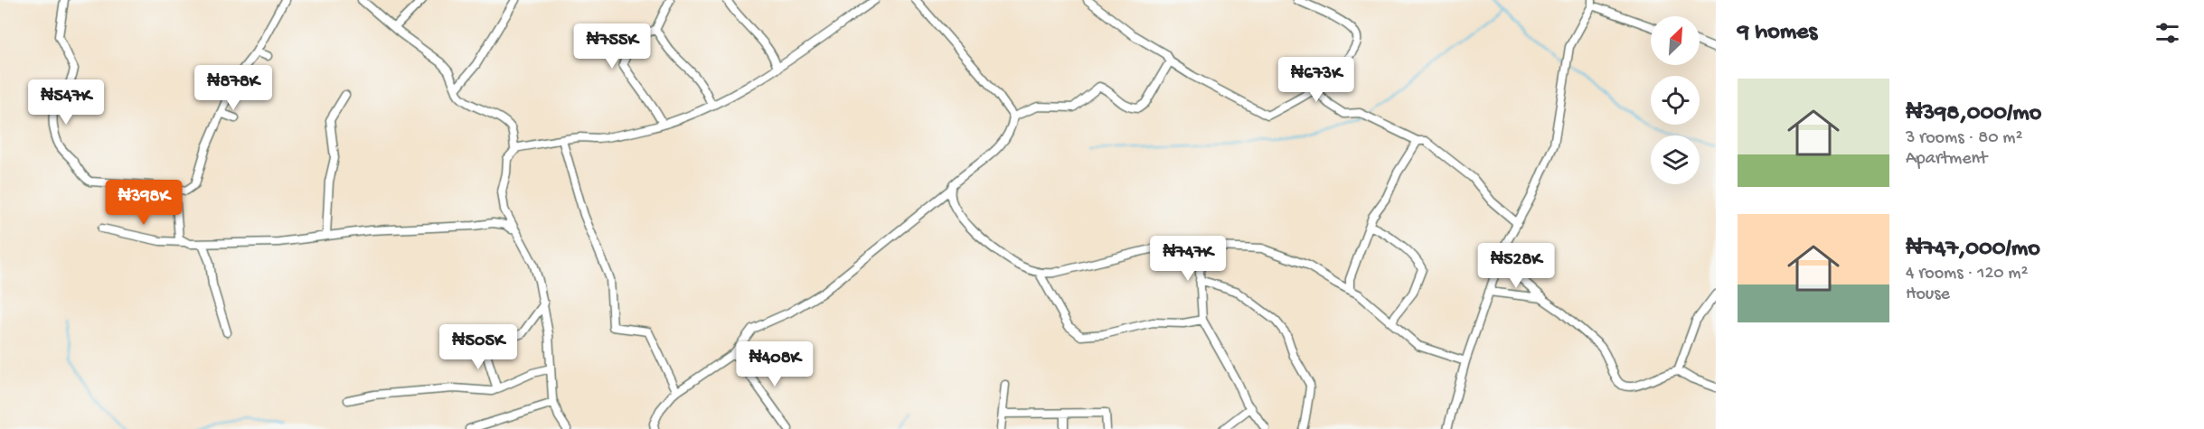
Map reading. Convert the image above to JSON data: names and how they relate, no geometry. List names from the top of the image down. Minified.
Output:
{"north":"top right","page":{"heading":"9 homes","price":["₦755K","₦673K","₦878K","₦547K","₦398K","₦747K","₦528K","₦505K","₦408K"],"list":[{"name":"₦398,000/mo","note":"3 rooms · 80 m² · Apartment"},{"name":"₦747,000/mo","note":"4 rooms · 120 m² · House"}]}}
